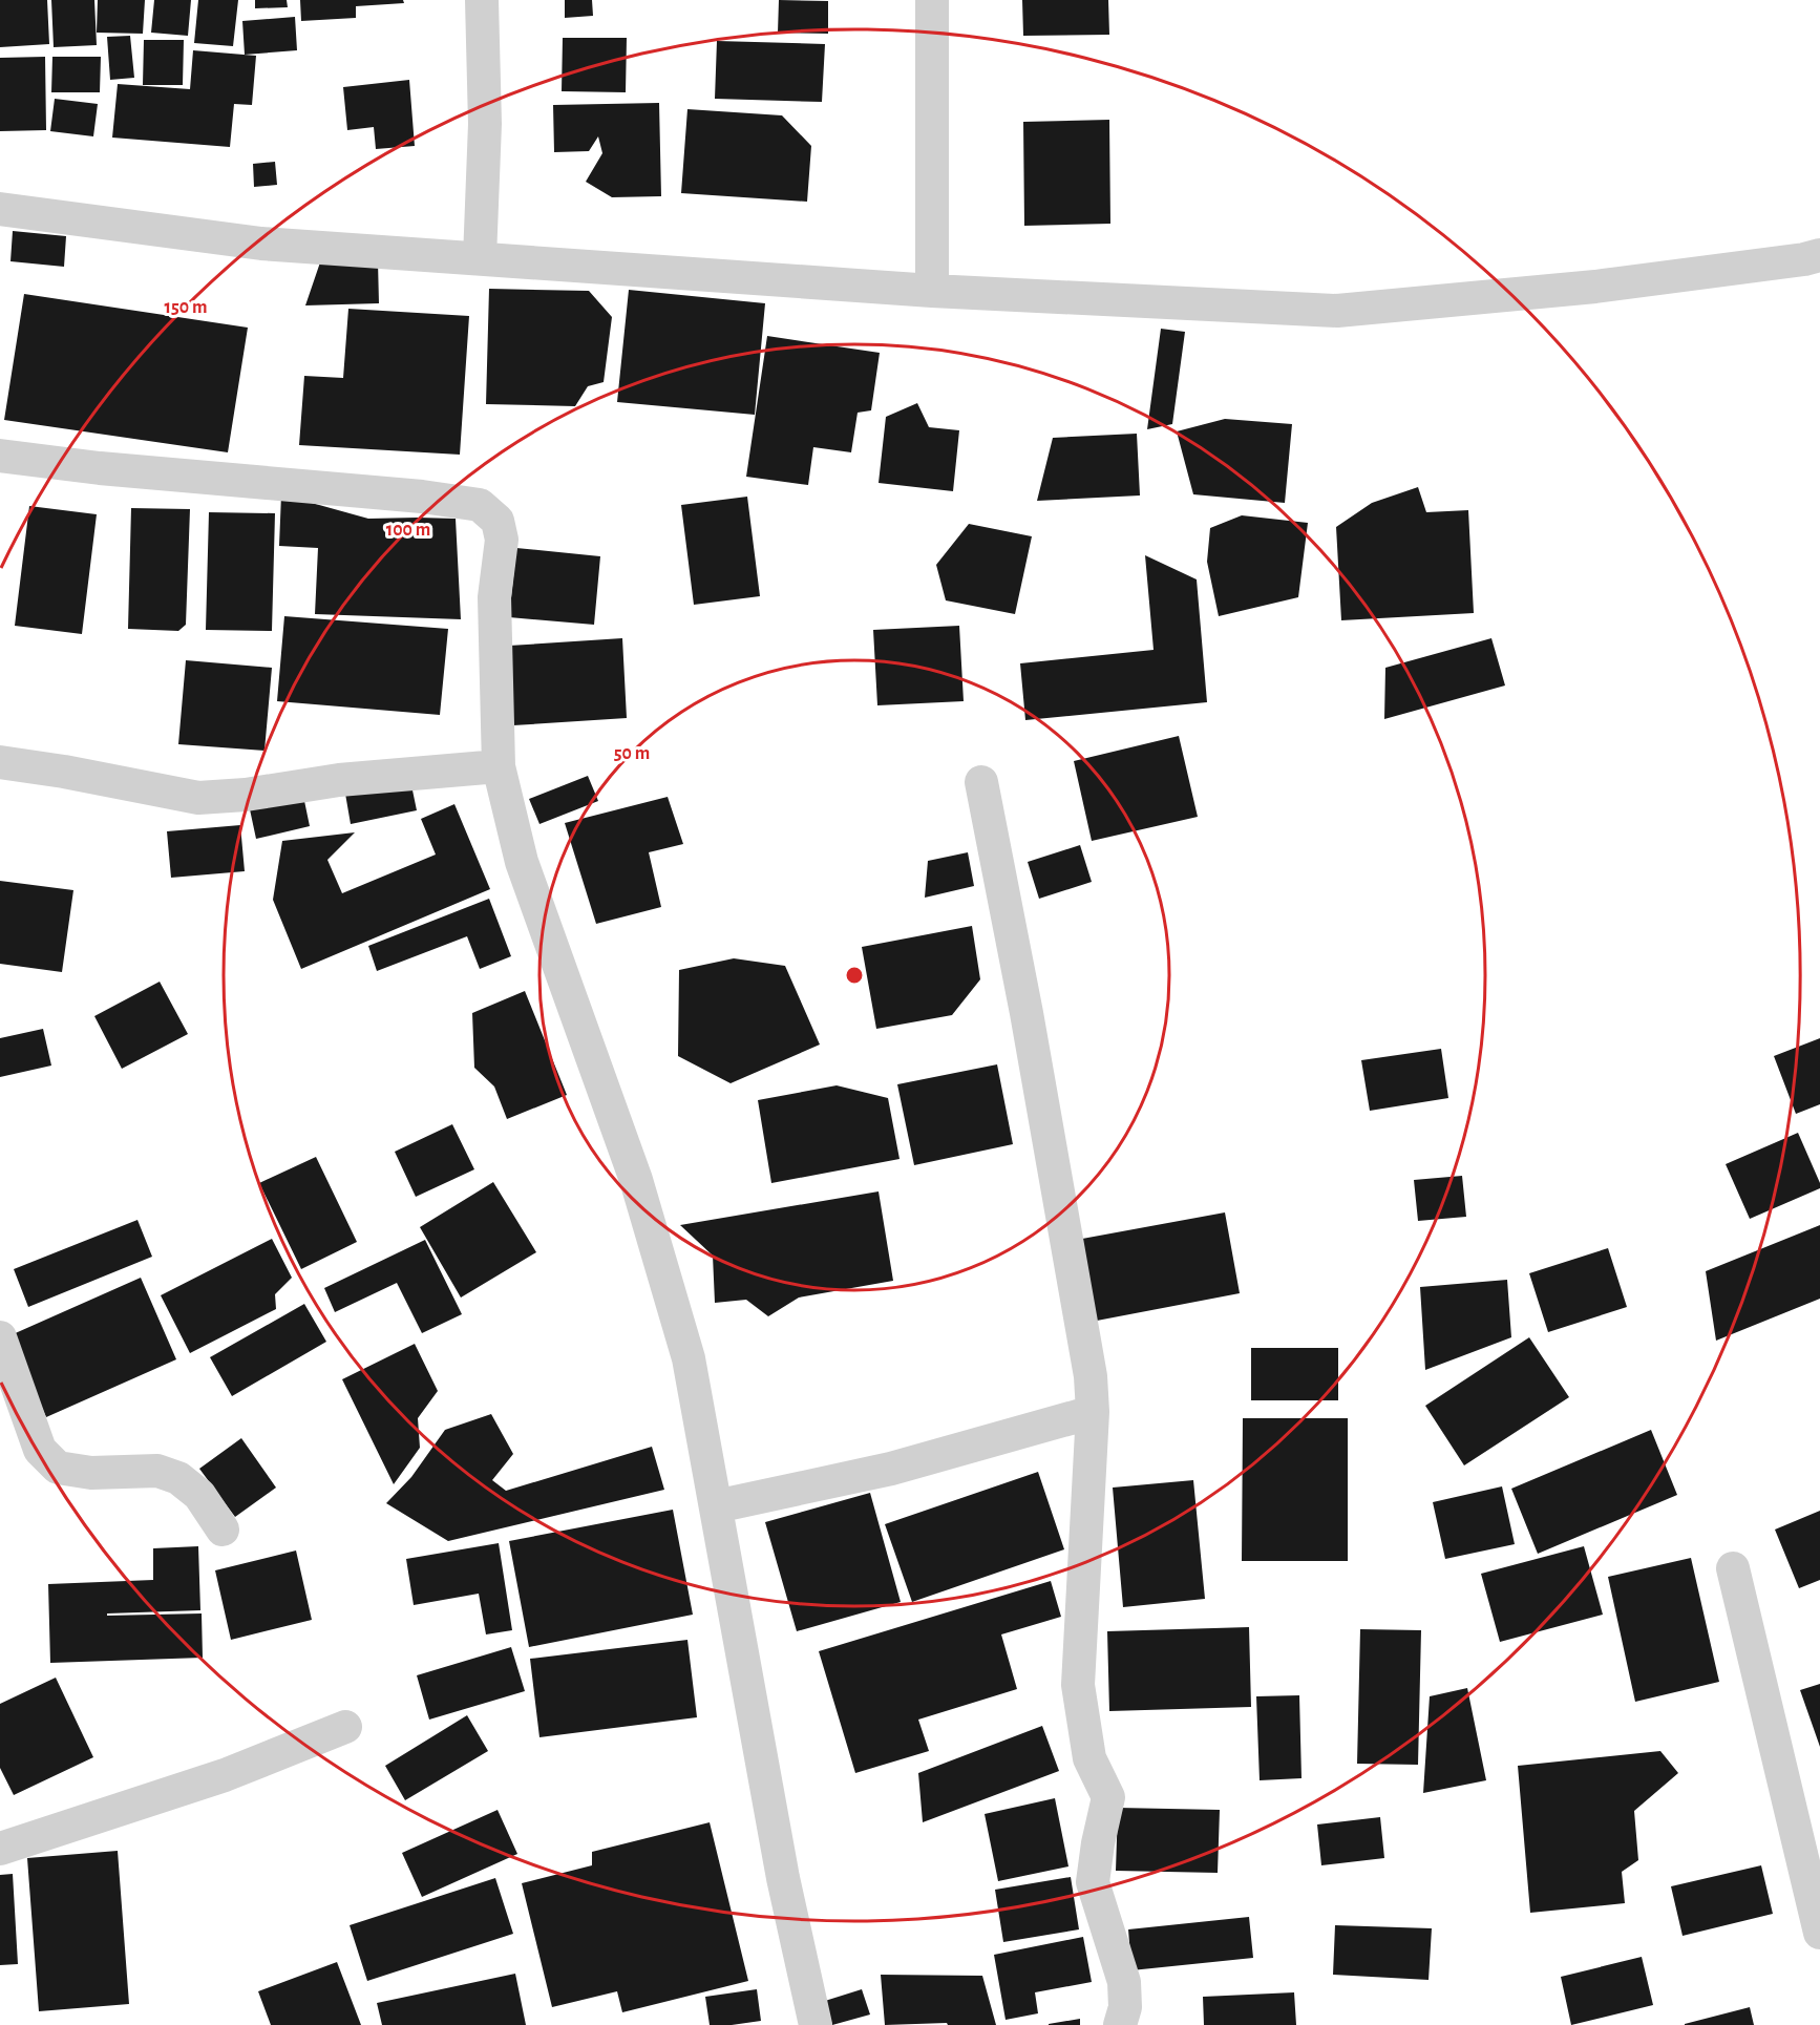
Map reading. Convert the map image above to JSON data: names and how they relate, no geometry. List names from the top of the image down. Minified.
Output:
{"rings":["150 m","100 m","50 m"]}
